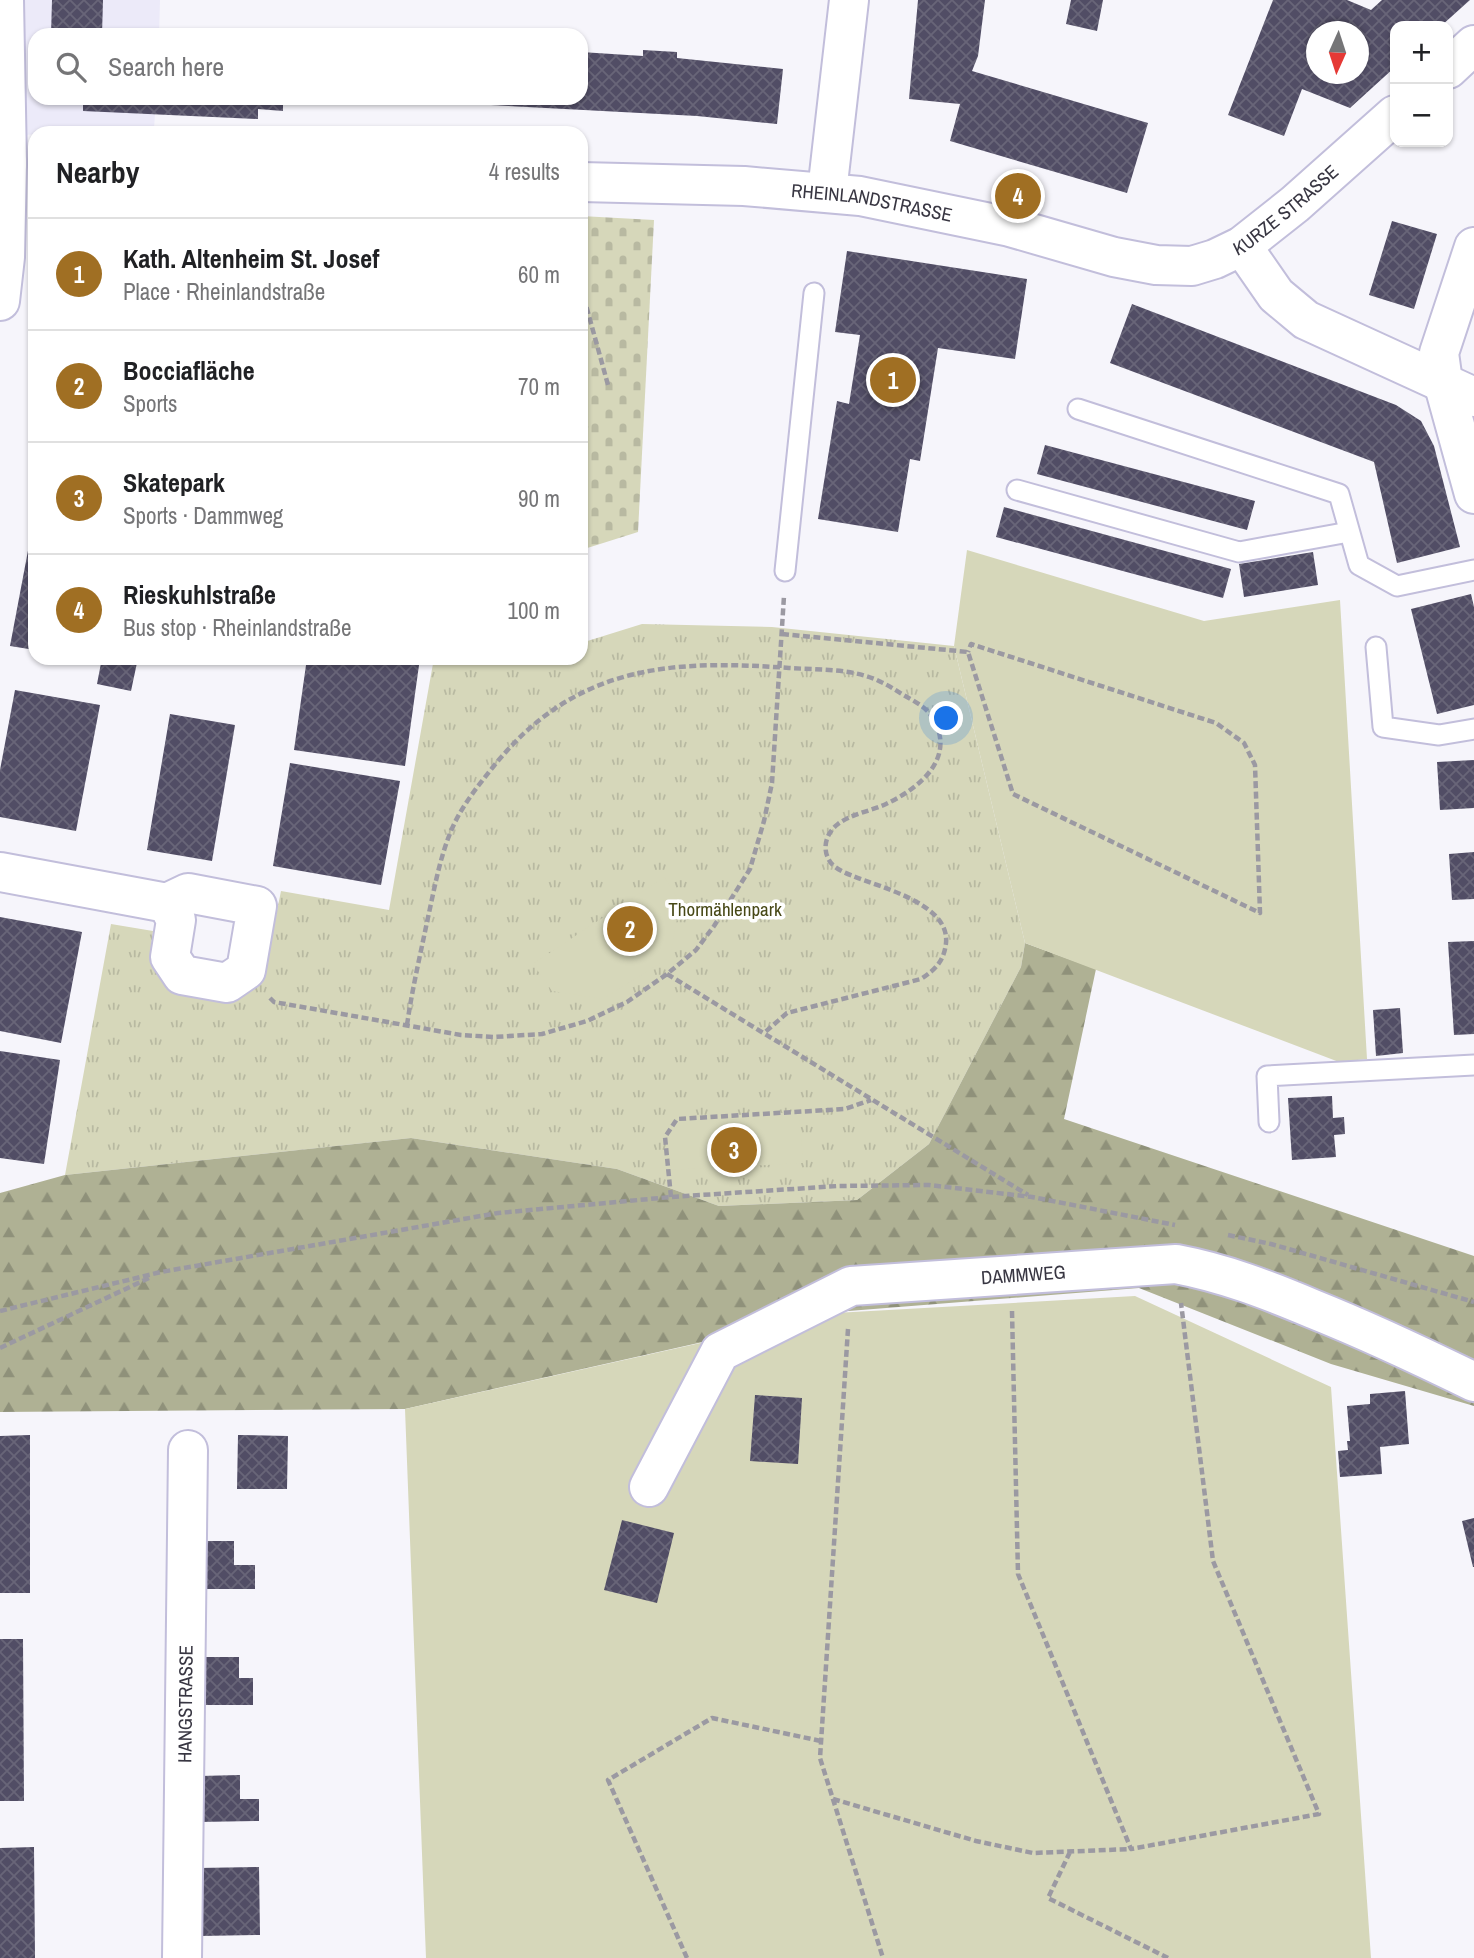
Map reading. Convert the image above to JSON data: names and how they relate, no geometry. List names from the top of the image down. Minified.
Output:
{"streets":{"street":["RHEINLANDSTRASSE","KURZE STRASSE","DAMMWEG","HANGSTRASSE"]},"crossings":[["RHEINLANDSTRASSE","KURZE STRASSE"]],"parks":["Thormählenpark"],"north":"bottom","page":{"map_buttons":["+","−"],"search":"Search here","heading":["Nearby","4 results"],"pins":["4","1","2","3"],"list":[{"mark":"1","name":"Kath. Altenheim St. Josef","note":"Place · Rheinlandstraße","value":"60 m"},{"mark":"2","name":"Bocciafläche","note":"Sports","value":"70 m"},{"mark":"3","name":"Skatepark","note":"Sports · Dammweg","value":"90 m"},{"mark":"4","name":"Rieskuhlstraße","note":"Bus stop · Rheinlandstraße","value":"100 m"}]}}
